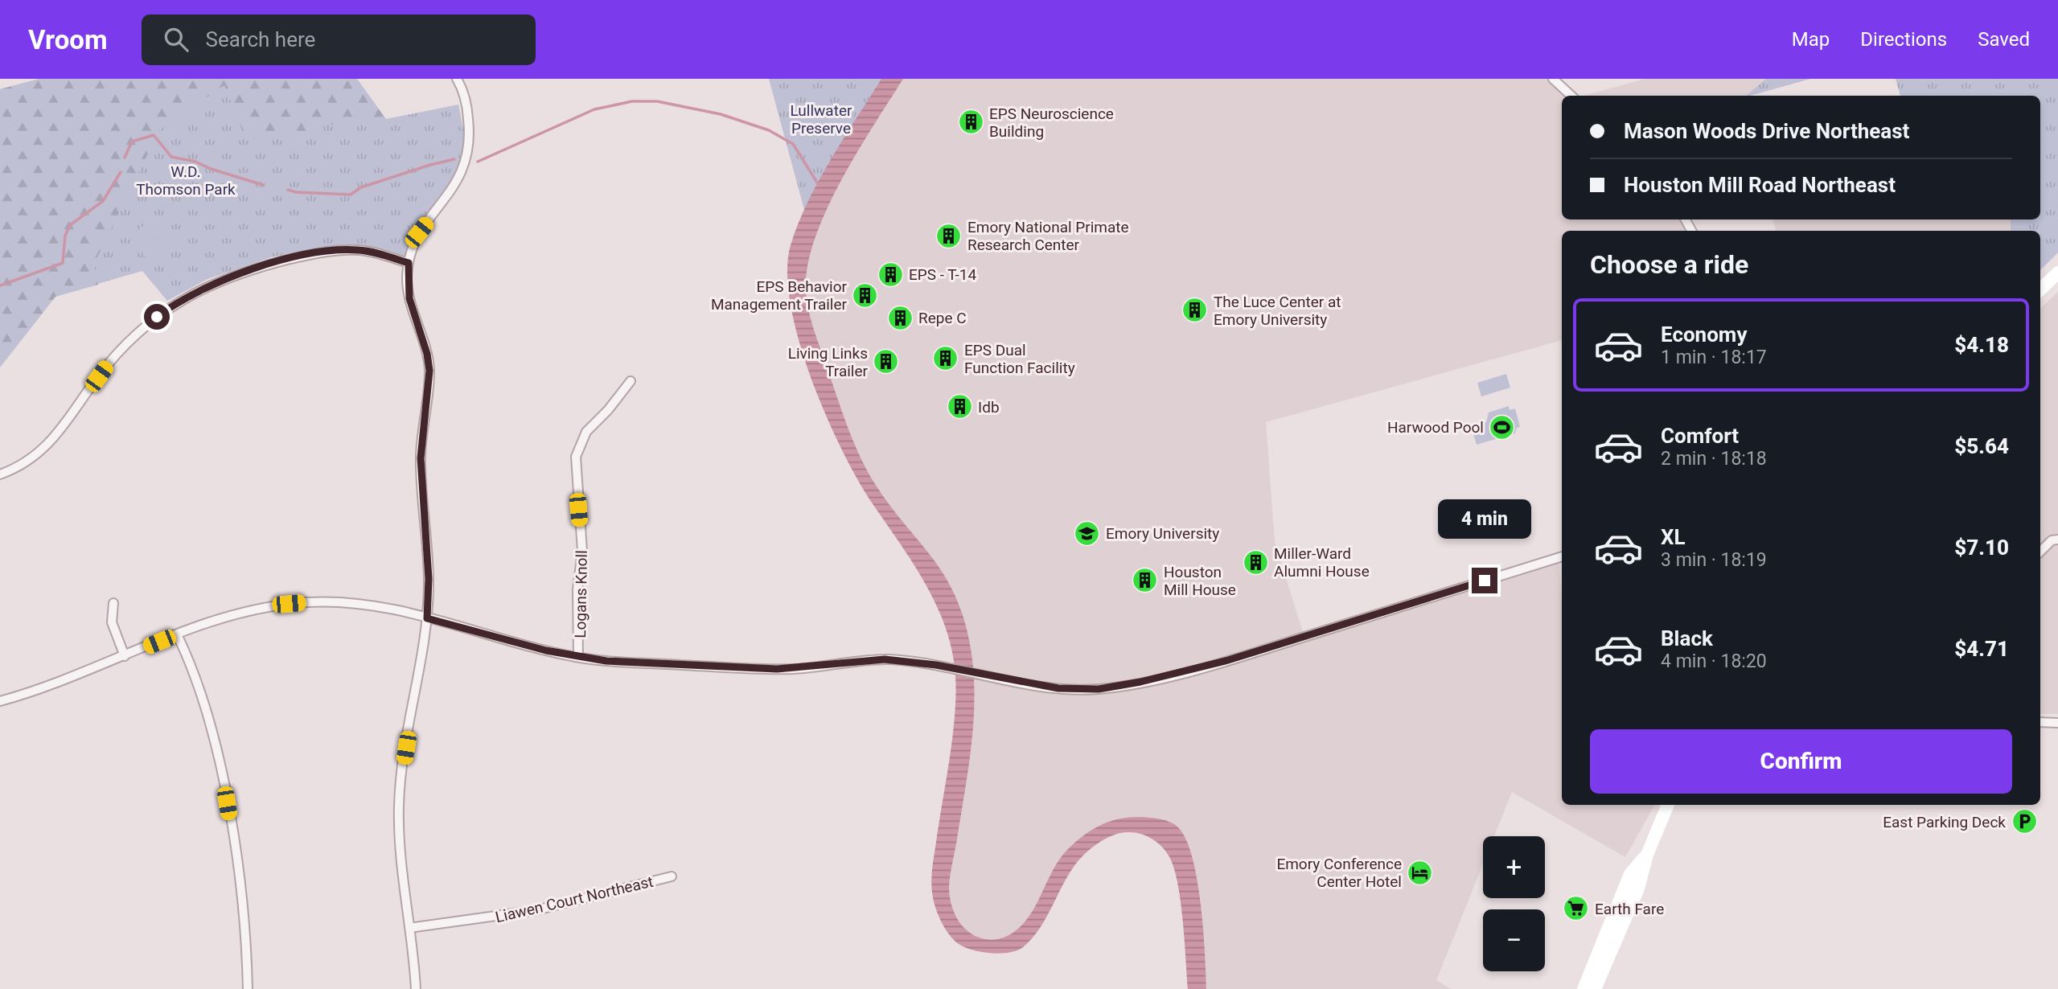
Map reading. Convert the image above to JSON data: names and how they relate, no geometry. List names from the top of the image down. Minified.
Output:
{"streets":{"street":["Logans Knoll","Liawen Court Northeast"]},"parks":["Lullwater Preserve","W.D. Thomson Park"],"places":{"building":["EPS Neuroscience Building","Emory National Primate Research Center","EPS - T-14","EPS Behavior Management Trailer","The Luce Center at Emory University","Repe C","EPS Dual Function Facility","Living Links Trailer","Idb","Miller-Ward Alumni House","Houston Mill House"],"sports":["Harwood Pool"],"school or university":["Emory University"],"parking":["East Parking Deck"],"hotel":["Emory Conference Center Hotel"],"supermarket":["Earth Fare"]},"page":{"header":"Vroom","search":"Search here","nav":["Map","Directions","Saved"],"banner":["Mason Woods Drive Northeast","Houston Mill Road Northeast"],"heading":"Choose a ride","list":[{"name":"Economy","note":"1 min · 18:17","value":"$4.18"},{"name":"Comfort","note":"2 min · 18:18","value":"$5.64"},{"name":"XL","note":"3 min · 18:19","value":"$7.10"},{"name":"Black","note":"4 min · 18:20","value":"$4.71"}],"bubble":"4 min","buttons":"Confirm","map_buttons":["+","−"]}}
